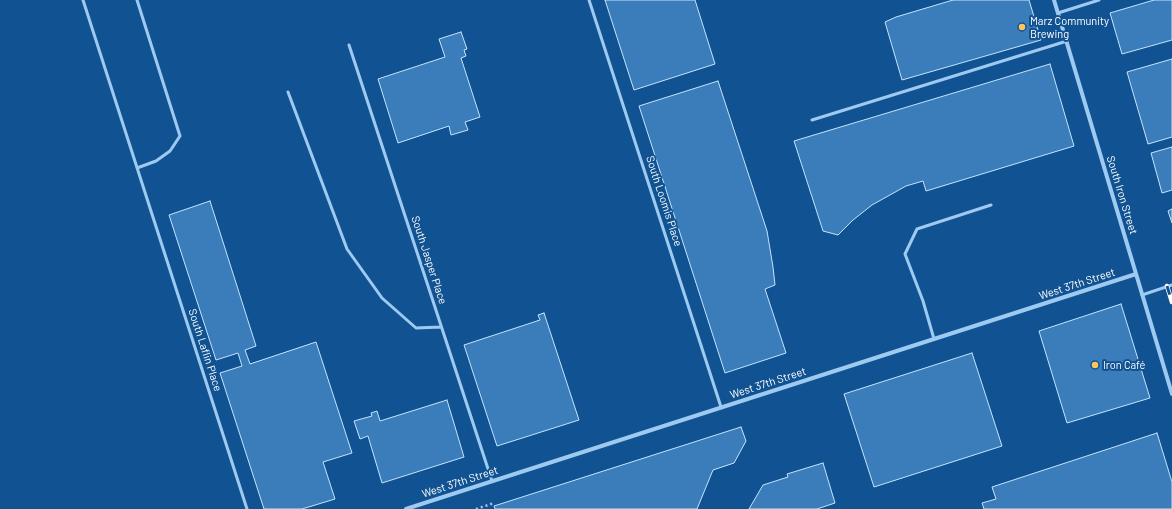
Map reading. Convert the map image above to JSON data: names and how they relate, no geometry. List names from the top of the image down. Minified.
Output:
{"streets":{"street":["South Iron Street","West 37th Street"],"lane":["South Loomis Place","South Jasper Place","South Laflin Place"]},"crossings":[["South Iron Street","West 37th Street"],["South Loomis Place","West 37th Street"],["South Jasper Place","West 37th Street"]],"places":["Marz Community Brewing","Iron Café"]}
